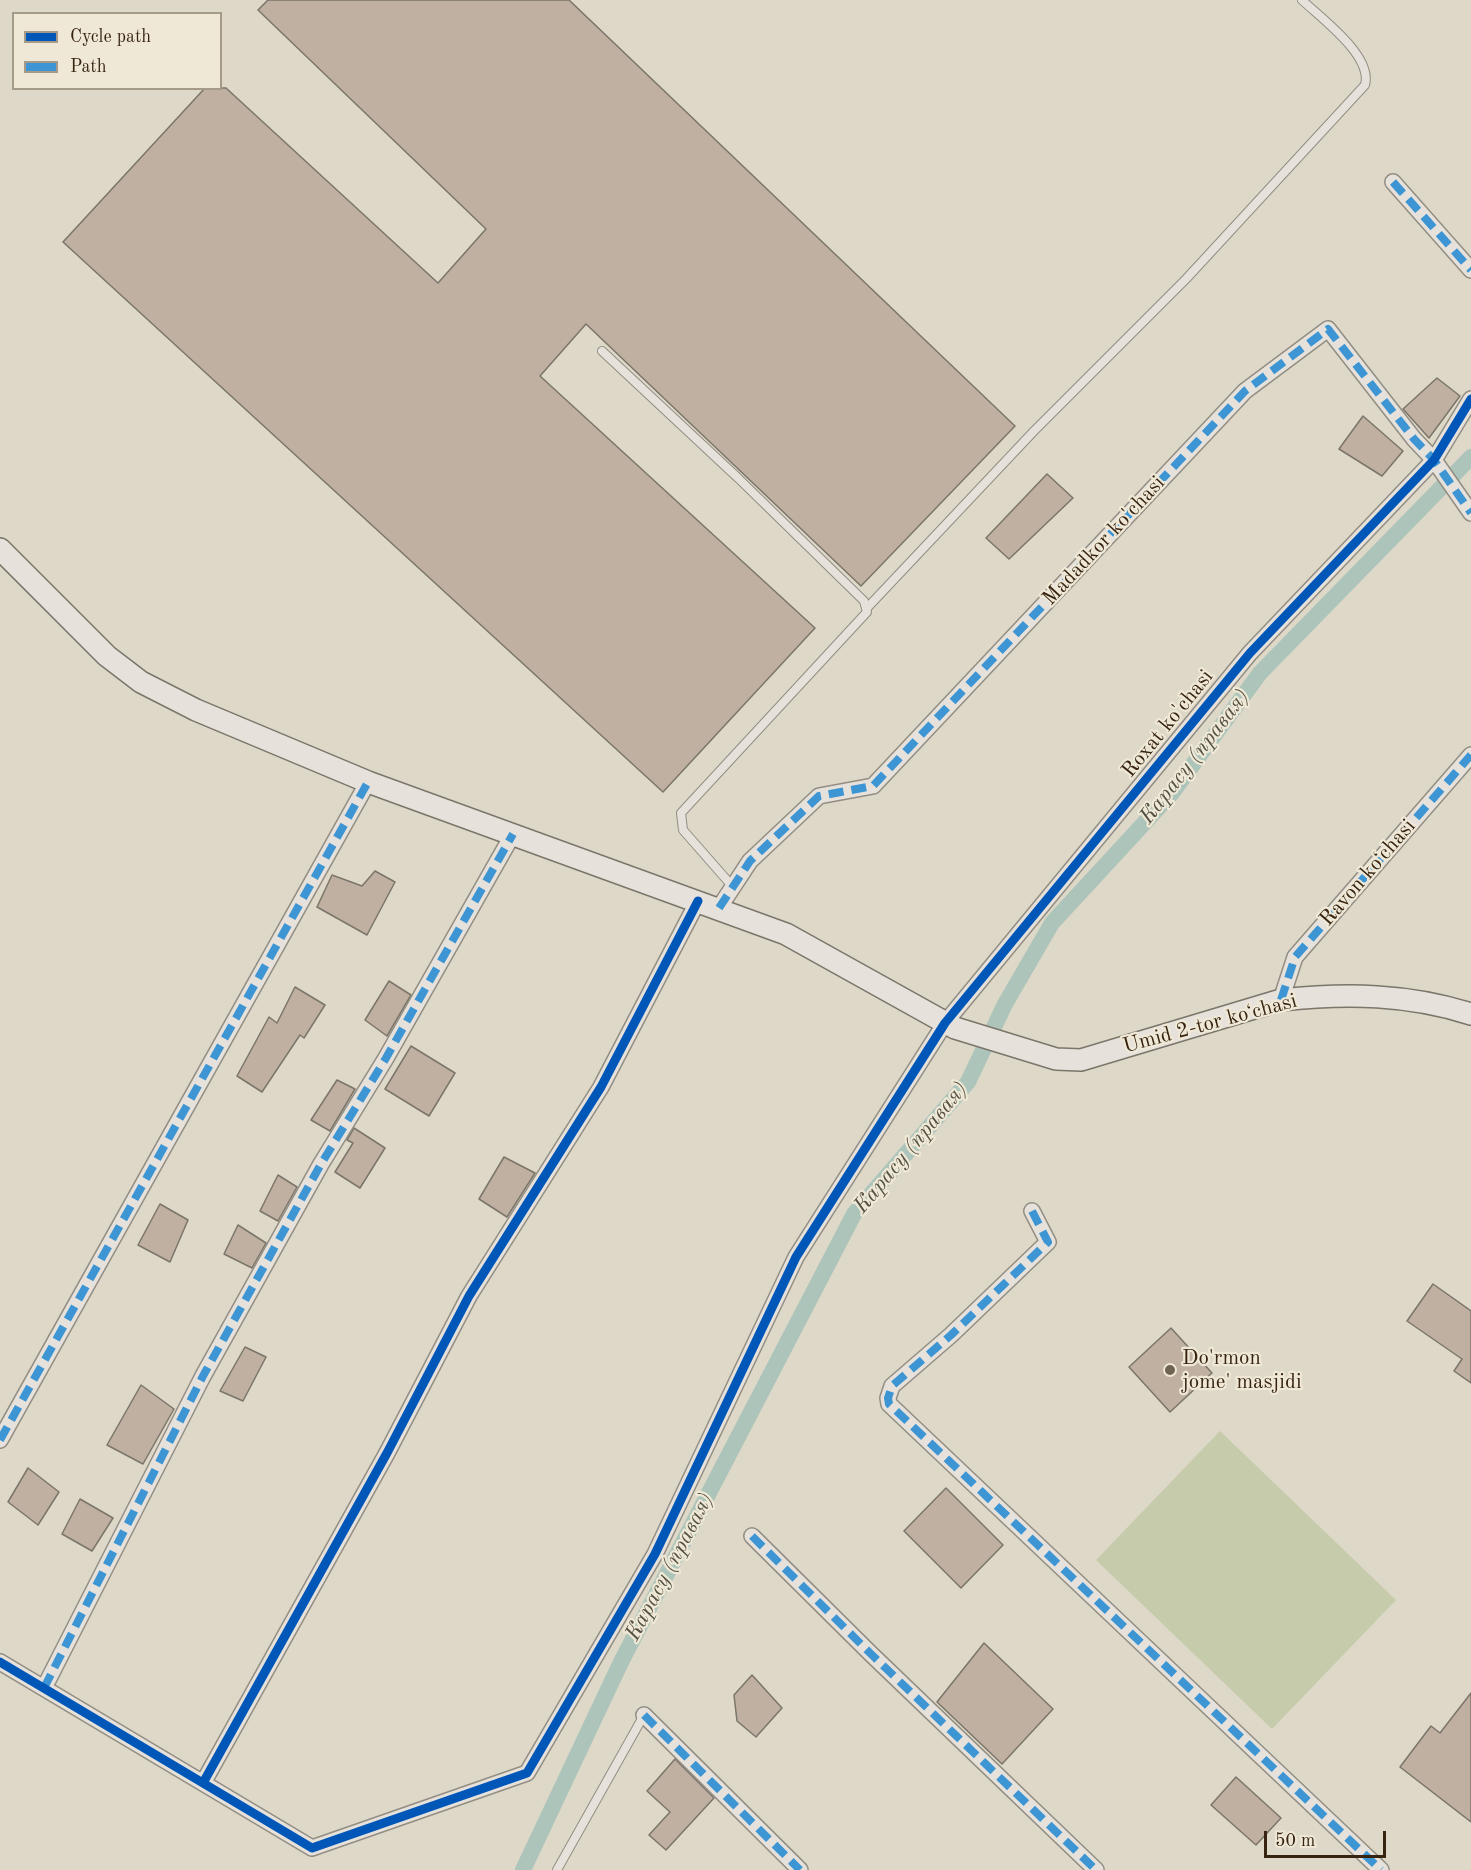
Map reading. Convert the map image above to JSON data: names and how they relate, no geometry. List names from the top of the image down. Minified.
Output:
{"streets":{"main road":["Umid 2-tor koʻchasi"],"street":["Madadkor ko'chasi","Roxat ko'chasi","Ravon koʻchasi"]},"crossings":[["Madadkor ko'chasi","Roxat ko'chasi"],["Madadkor ko'chasi","Umid 2-tor koʻchasi"],["Roxat ko'chasi","Umid 2-tor koʻchasi"],["Ravon koʻchasi","Umid 2-tor koʻchasi"]],"water":["Карасу (правая)"],"places":["Do'rmon jome' masjidi"],"legend":["Cycle path","Path"],"scale_bar":"50 m"}
